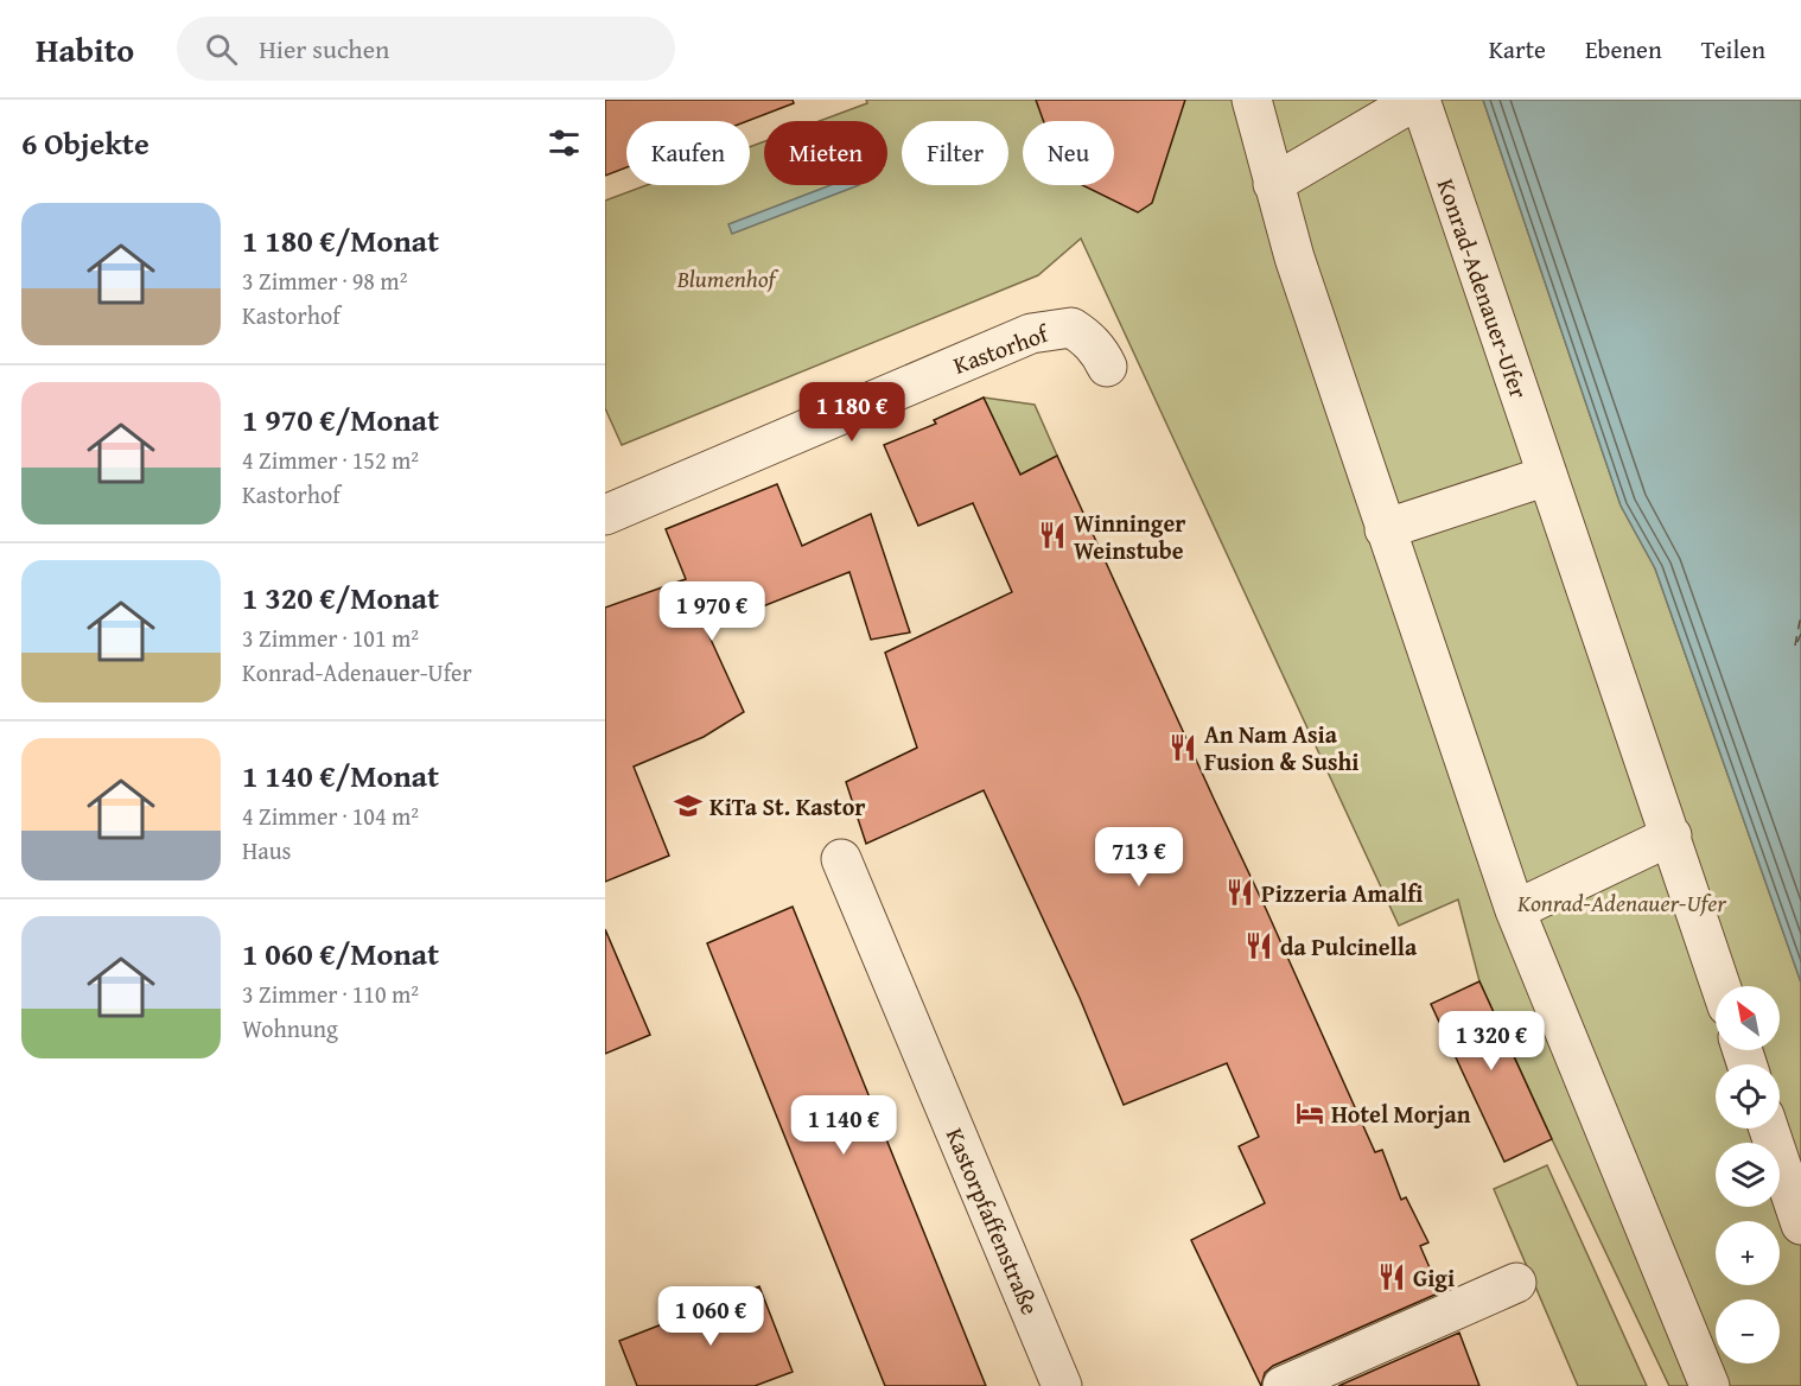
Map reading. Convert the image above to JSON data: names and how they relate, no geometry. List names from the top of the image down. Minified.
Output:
{"streets":{"street":["Konrad-Adenauer-Ufer","Kastorhof","Kastorpfaffenstraße"]},"parks":["Blumenhof","Konrad-Adenauer-Ufer"],"places":{"restaurant":["Winninger Weinstube","An Nam Asia Fusion & Sushi","Pizzeria Amalfi","da Pulcinella","Gigi"],"school or university":["KiTa St. Kastor"],"hotel":["Hotel Morjan"]},"north":"top left","page":{"header":"Habito","search":"Hier suchen","nav":["Karte","Ebenen","Teilen"],"heading":"6 Objekte","chip":["Kaufen","Mieten","Filter","Neu"],"list":[{"name":"1 180 €/Monat","note":"3 Zimmer · 98 m² · Kastorhof"},{"name":"1 970 €/Monat","note":"4 Zimmer · 152 m² · Kastorhof"},{"name":"1 320 €/Monat","note":"3 Zimmer · 101 m² · Konrad-Adenauer-Ufer"},{"name":"1 140 €/Monat","note":"4 Zimmer · 104 m² · Haus"},{"name":"1 060 €/Monat","note":"3 Zimmer · 110 m² · Wohnung"}],"price":["1 180 €","1 970 €","713 €","1 320 €","1 140 €","1 060 €"],"map_buttons":["+","−"]}}
